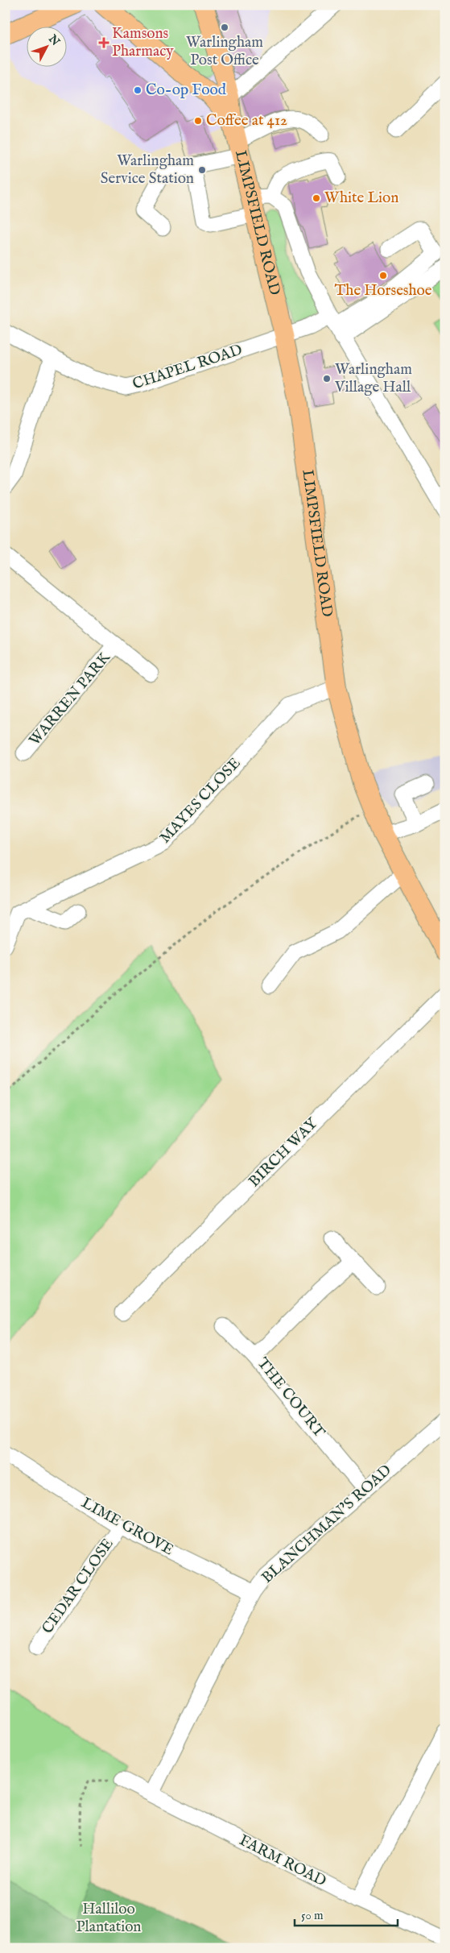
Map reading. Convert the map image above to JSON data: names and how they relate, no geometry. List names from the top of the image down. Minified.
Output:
{"streets":{"main road":["LIMPSFIELD ROAD"],"street":["CHAPEL ROAD","WARREN PARK","MAYES CLOSE","BIRCH WAY","THE COURT","BLANCHMAN'S ROAD","LIME GROVE","CEDAR CLOSE","FARM ROAD"]},"crossings":[["LIMPSFIELD ROAD","CHAPEL ROAD"],["LIMPSFIELD ROAD","MAYES CLOSE"],["THE COURT","BLANCHMAN'S ROAD"],["BLANCHMAN'S ROAD","LIME GROVE"],["BLANCHMAN'S ROAD","FARM ROAD"],["LIME GROVE","CEDAR CLOSE"]],"parks":["Halliloo Plantation"],"places":{"other":["Warlingham Post Office","Co-op Food","Coffee at 412","Warlingham Service Station","White Lion","The Horseshoe","Warlingham Village Hall"],"health":["Kamsons Pharmacy"]},"scale_bar":"50 m","north":"top right"}
